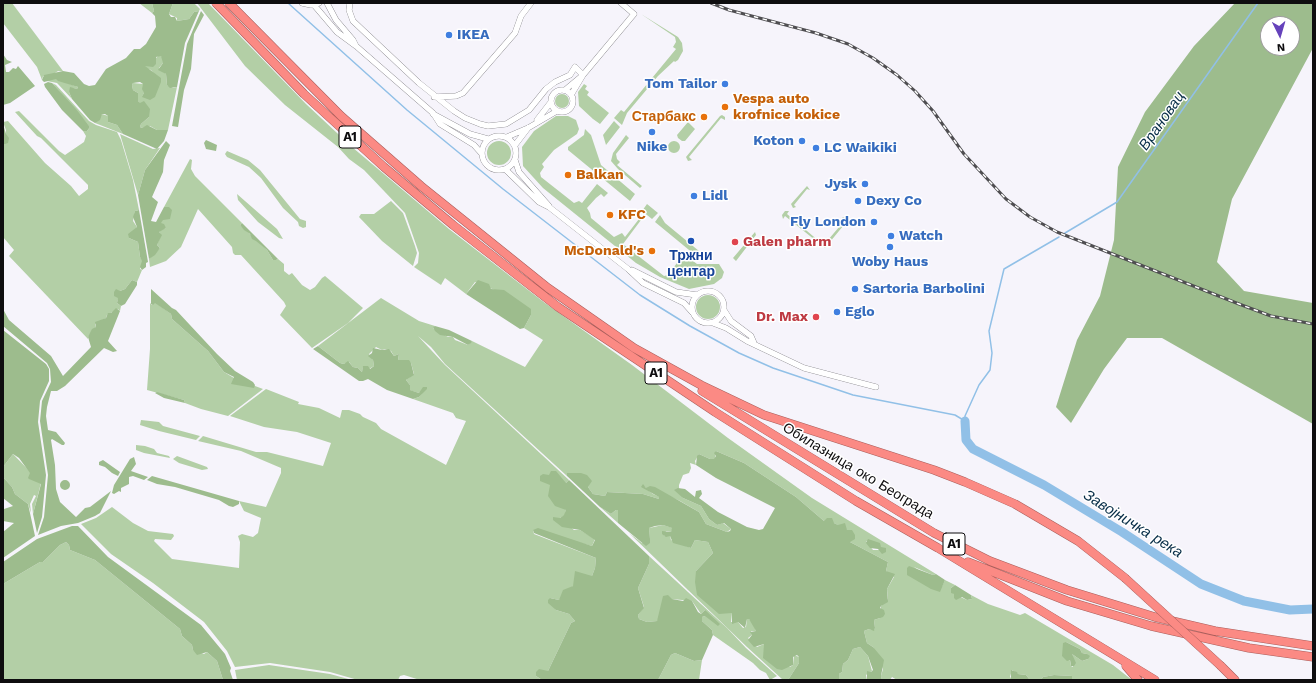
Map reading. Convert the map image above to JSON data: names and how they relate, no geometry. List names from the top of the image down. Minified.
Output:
{"streets":{"highway":["A1","Обилазница око Београда"]},"crossings":[["A1","Обилазница око Београда"]],"water":["Врановац","Завојничка река"],"places":["IKEA","Tom Tailor","Vespa auto krofnice kokice","Старбакс","Nike","Koton","LC Waikiki","Balkan","Jysk","Lidl","Dexy Co","KFC","Fly London","Watch","Тржни центар","Galen pharm","Woby Haus","McDonald's","Sartoria Barbolini","Eglo","Dr. Max"],"north":"bottom"}
